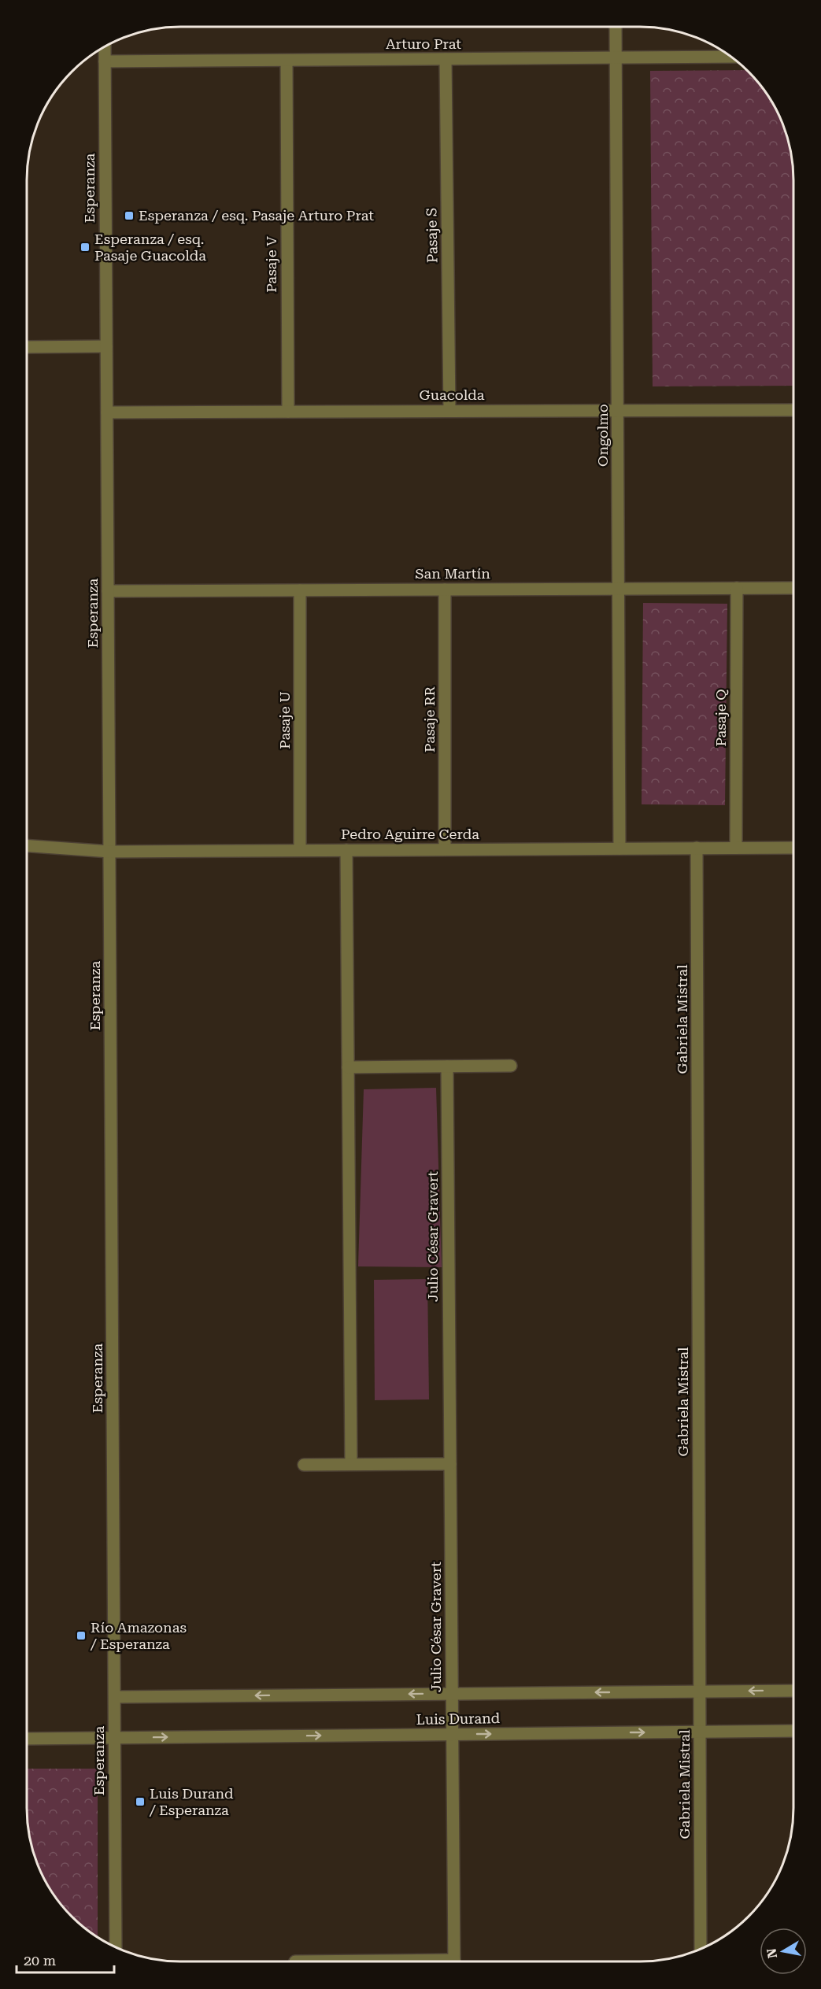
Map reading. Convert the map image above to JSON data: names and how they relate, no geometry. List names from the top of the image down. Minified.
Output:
{"streets":{"street":["Arturo Prat","Esperanza","Pasaje S","Pasaje V","Guacolda","Ongolmo","San Martín","Pasaje Q","Pasaje RR","Pasaje U","Pedro Aguirre Cerda","Gabriela Mistral","Julio César Gravert","Luis Durand"]},"crossings":[["Arturo Prat","Esperanza"],["Arturo Prat","Pasaje S"],["Arturo Prat","Pasaje V"],["Arturo Prat","Ongolmo"],["Esperanza","Guacolda"],["Esperanza","San Martín"],["Esperanza","Pedro Aguirre Cerda"],["Esperanza","Luis Durand"],["Pasaje S","Guacolda"],["Pasaje V","Guacolda"],["Guacolda","Ongolmo"],["Ongolmo","San Martín"],["Ongolmo","Pedro Aguirre Cerda"],["San Martín","Pasaje Q"],["San Martín","Pasaje RR"],["San Martín","Pasaje U"],["Pasaje Q","Pedro Aguirre Cerda"],["Pasaje RR","Pedro Aguirre Cerda"],["Pasaje U","Pedro Aguirre Cerda"],["Pedro Aguirre Cerda","Gabriela Mistral"],["Gabriela Mistral","Luis Durand"],["Julio César Gravert","Luis Durand"]],"places":{"transit":["Esperanza / esq. Pasaje Arturo Prat","Esperanza / esq. Pasaje Guacolda","Río Amazonas / Esperanza","Luis Durand / Esperanza"]},"scale_bar":"20 m","north":"left"}
